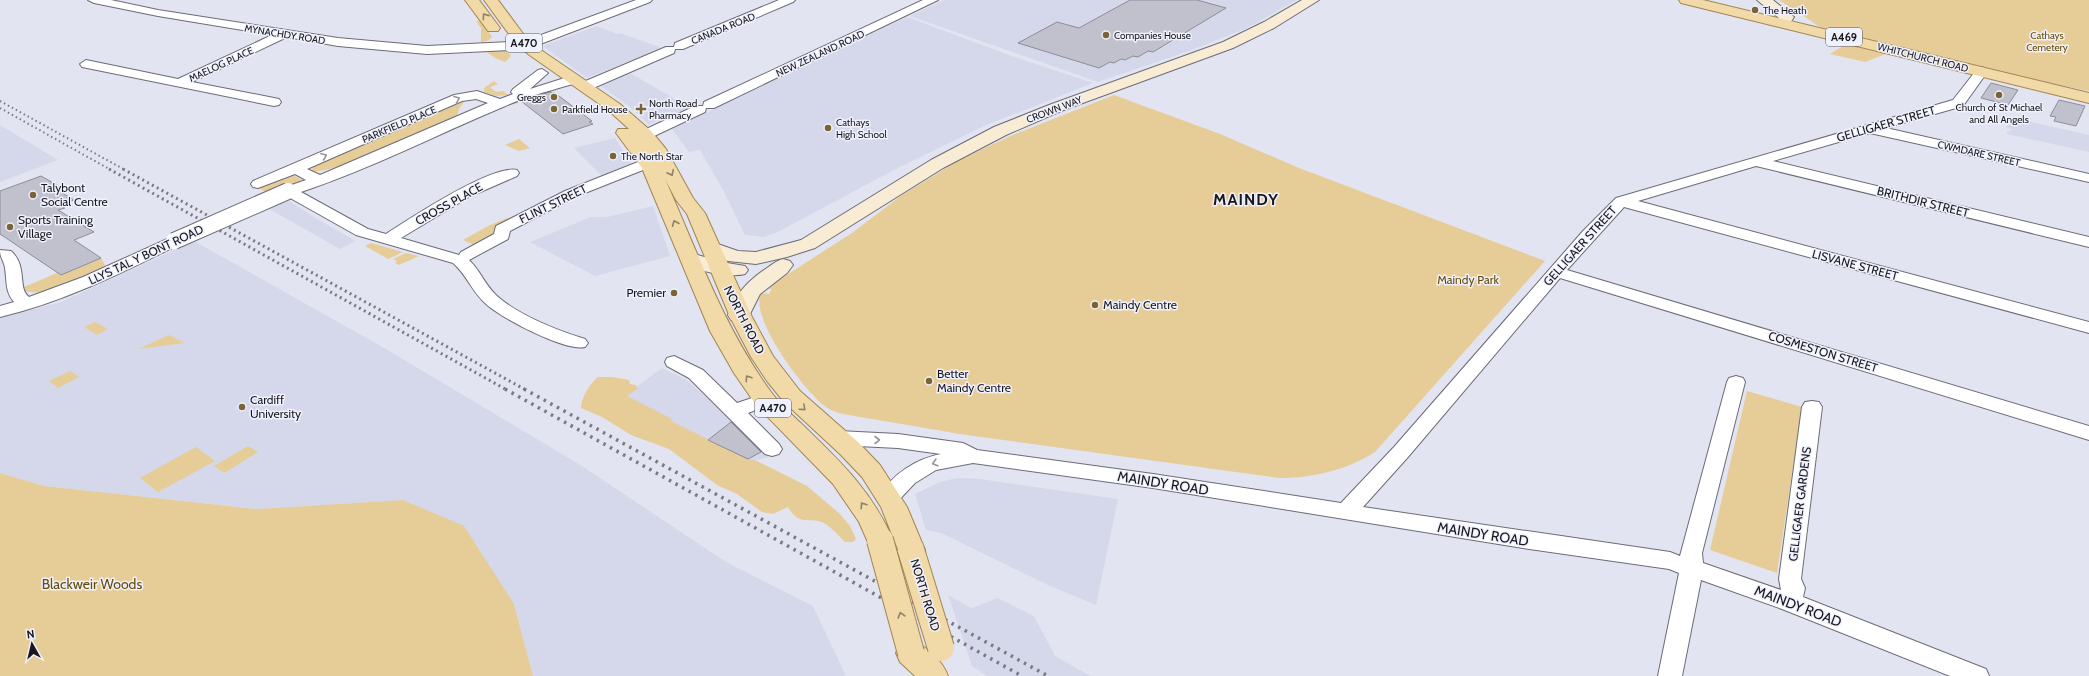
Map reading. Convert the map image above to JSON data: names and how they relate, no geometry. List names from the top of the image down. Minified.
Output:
{"streets":{"main road":["A469","A470","WHITCHURCH ROAD","NORTH ROAD"],"street":["CANADA ROAD","MYNACHDY ROAD","NEW ZEALAND ROAD","MAELOG PLACE","CROWN WAY","PARKFIELD PLACE","GELLIGAER STREET","CWMDARE STREET","BRITHDIR STREET","CROSS PLACE","FLINT STREET","LLYS TAL Y BONT ROAD","LISVANE STREET","COSMESTON STREET","MAINDY ROAD","GELLIGAER GARDENS"]},"crossings":[["CANADA ROAD","PARKFIELD PLACE"],["CANADA ROAD","NORTH ROAD"],["MYNACHDY ROAD","MAELOG PLACE"],["MYNACHDY ROAD","NORTH ROAD"],["NEW ZEALAND ROAD","NORTH ROAD"],["WHITCHURCH ROAD","GELLIGAER STREET"],["CROWN WAY","NORTH ROAD"],["PARKFIELD PLACE","LLYS TAL Y BONT ROAD"],["PARKFIELD PLACE","NORTH ROAD"],["GELLIGAER STREET","CWMDARE STREET"],["GELLIGAER STREET","BRITHDIR STREET"],["GELLIGAER STREET","LISVANE STREET"],["GELLIGAER STREET","COSMESTON STREET"],["GELLIGAER STREET","MAINDY ROAD"],["FLINT STREET","NORTH ROAD"],["NORTH ROAD","MAINDY ROAD"],["MAINDY ROAD","GELLIGAER GARDENS"]],"districts":["MAINDY"],"parks":["Cathays Cemetery","Maindy Park","Blackweir Woods"],"places":{"other":["The Heath","Companies House","Church of St Michael and All Angels","Greggs","Parkfield House","Cathays High School","The North Star","Talybont Social Centre","Sports Training Village","Premier","Maindy Centre","Better Maindy Centre","Cardiff University"],"health":["North Road Pharmacy"]},"north":"top"}
